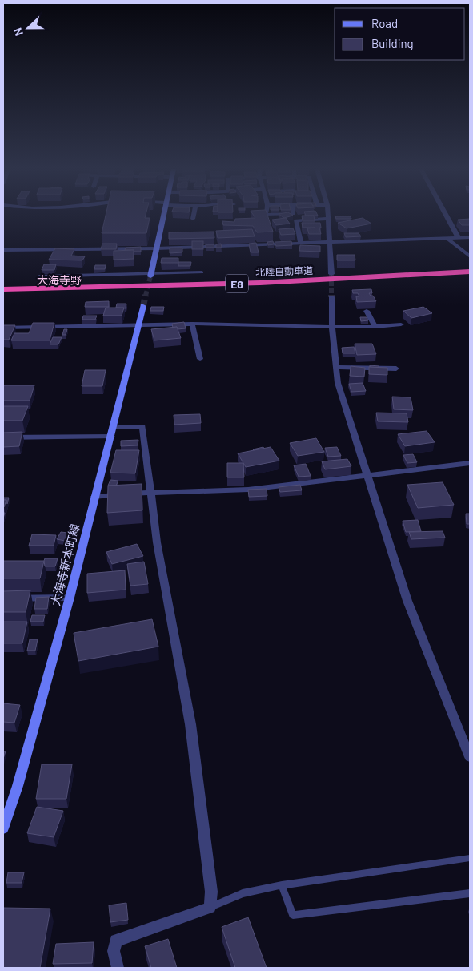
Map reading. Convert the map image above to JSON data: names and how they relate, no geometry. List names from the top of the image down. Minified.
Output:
{"streets":{"highway":["北陸自動車道","E8"],"main road":["大海寺新本町線"]},"districts":["大海寺野"],"legend":["Road","Building"],"north":"left"}
